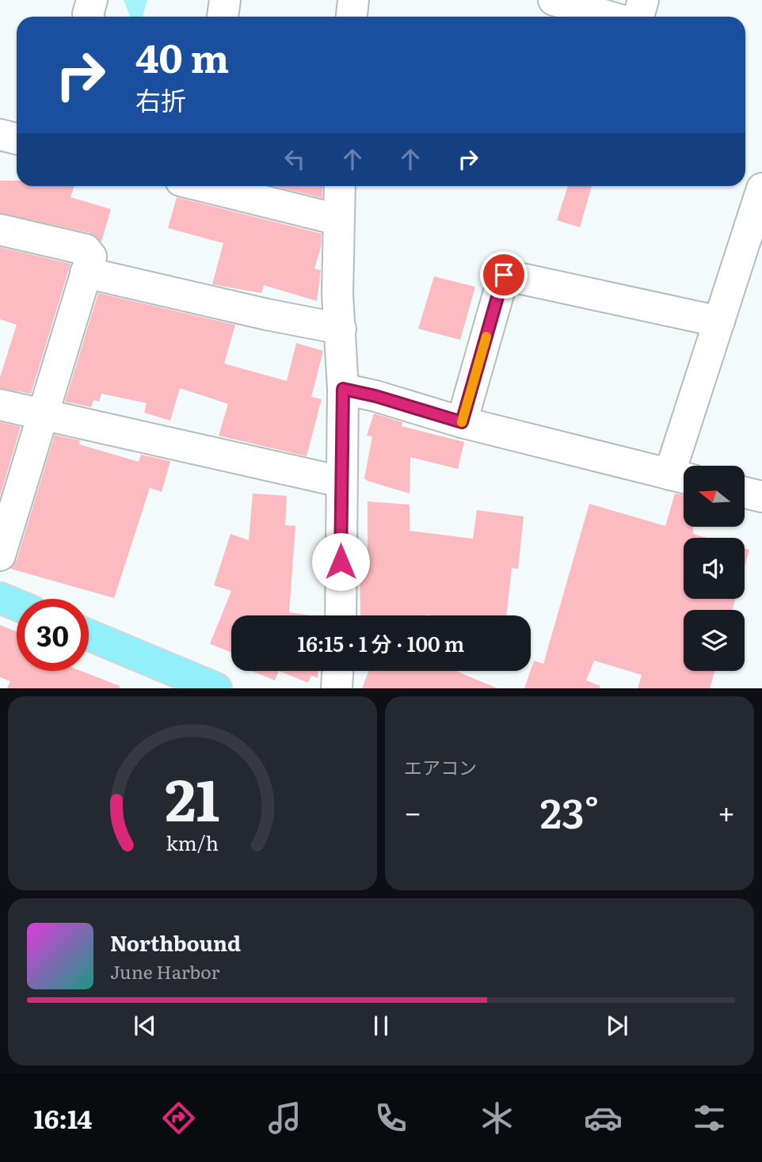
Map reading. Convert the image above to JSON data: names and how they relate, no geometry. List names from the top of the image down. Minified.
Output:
{"north":"left","page":{"turn":["40 m","右折"],"limit":"30","trip":"16:15 · 1 分 · 100 m","tile":"エアコン","heat":["−","23°","+"],"song":["Northbound","June Harbor"],"tabs":"16:14","gauge":["21","km/h"]}}
